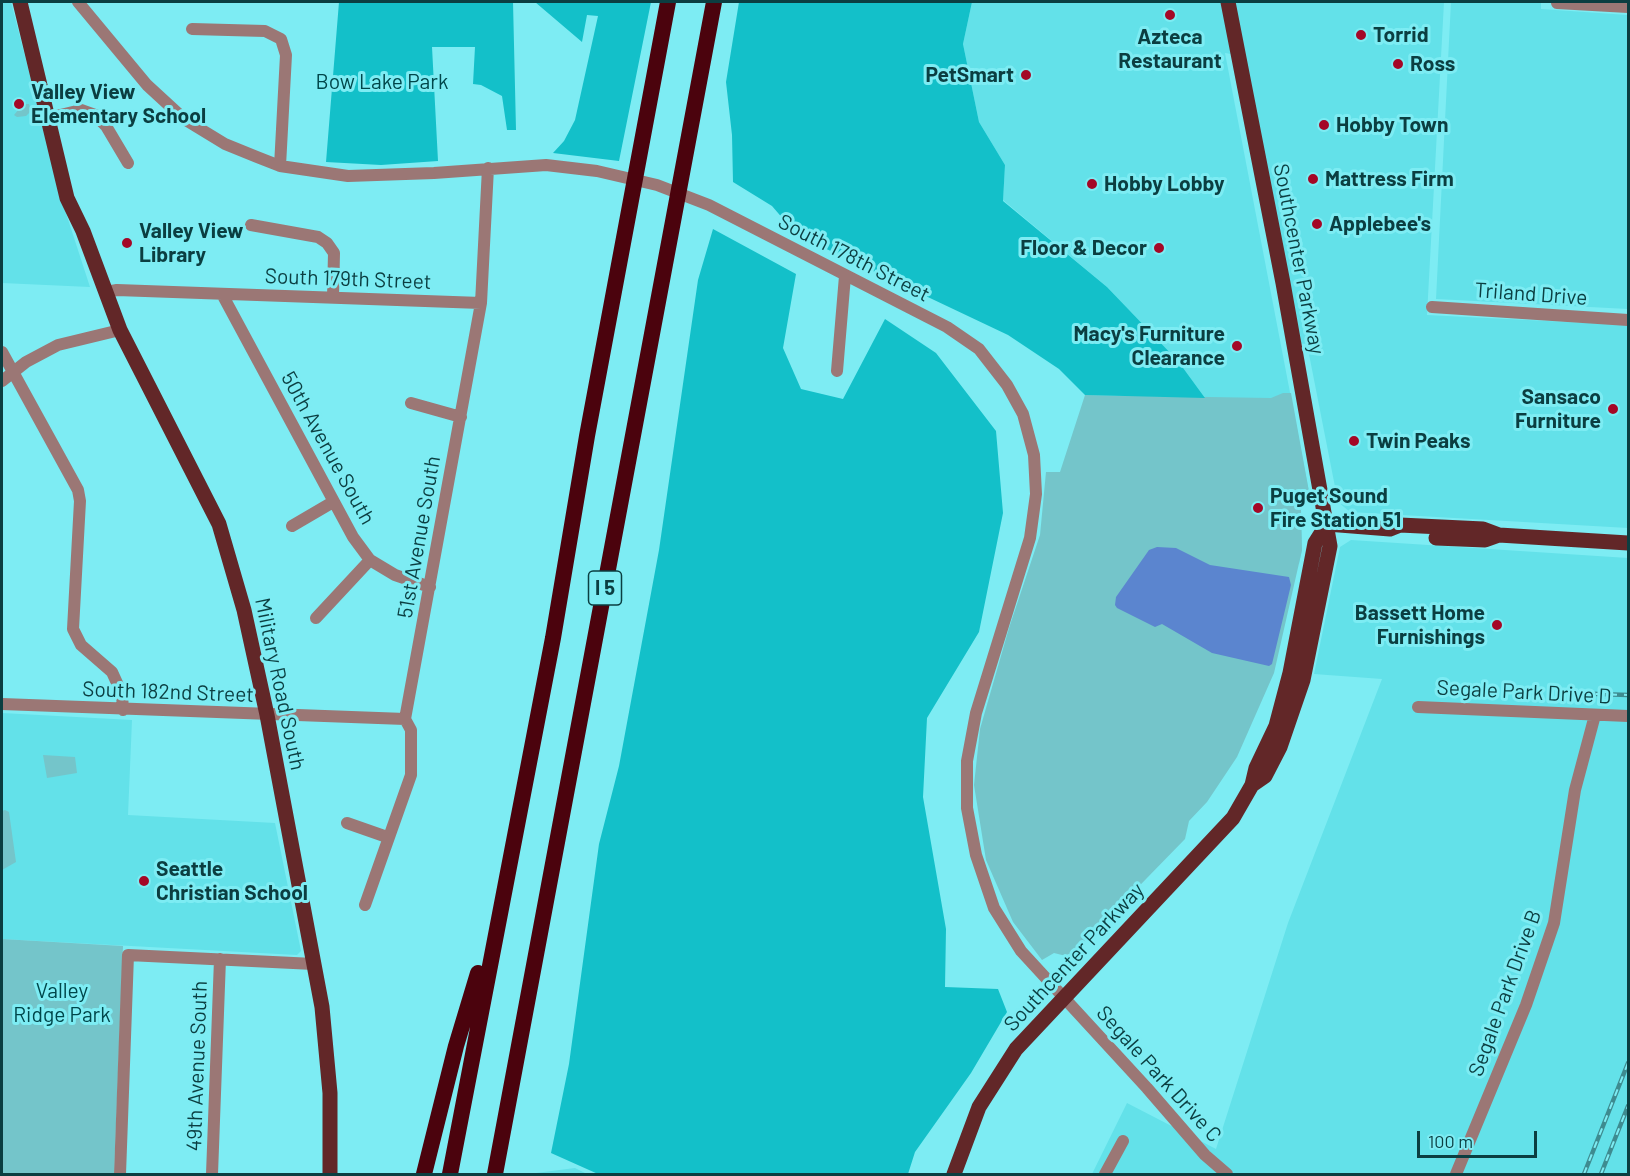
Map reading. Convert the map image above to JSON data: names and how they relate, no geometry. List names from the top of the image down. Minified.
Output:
{"streets":{"highway":["I 5"],"main road":["Southcenter Parkway","Military Road South"],"street":["South 178th Street","South 179th Street","Triland Drive","50th Avenue South","51st Avenue South","South 182nd Street","Segale Park Drive D","Segale Park Drive B","49th Avenue South","Segale Park Drive C"]},"crossings":[["South 178th Street","Southcenter Parkway"],["South 178th Street","51st Avenue South"],["South 178th Street","Segale Park Drive C"],["Southcenter Parkway","Segale Park Drive C"],["South 179th Street","50th Avenue South"],["South 179th Street","51st Avenue South"],["South 179th Street","Military Road South"],["50th Avenue South","51st Avenue South"],["51st Avenue South","South 182nd Street"],["Military Road South","South 182nd Street"],["Segale Park Drive D","Segale Park Drive B"]],"parks":["Bow Lake Park","Valley Ridge Park"],"places":["Azteca Restaurant","Torrid","Ross","PetSmart","Valley View Elementary School","Hobby Town","Mattress Firm","Hobby Lobby","Applebee's","Valley View Library","Floor & Decor","Macy's Furniture Clearance","Sansaco Furniture","Twin Peaks","Puget Sound Fire Station 51","Bassett Home Furnishings","Seattle Christian School"],"scale_bar":"100 m"}
